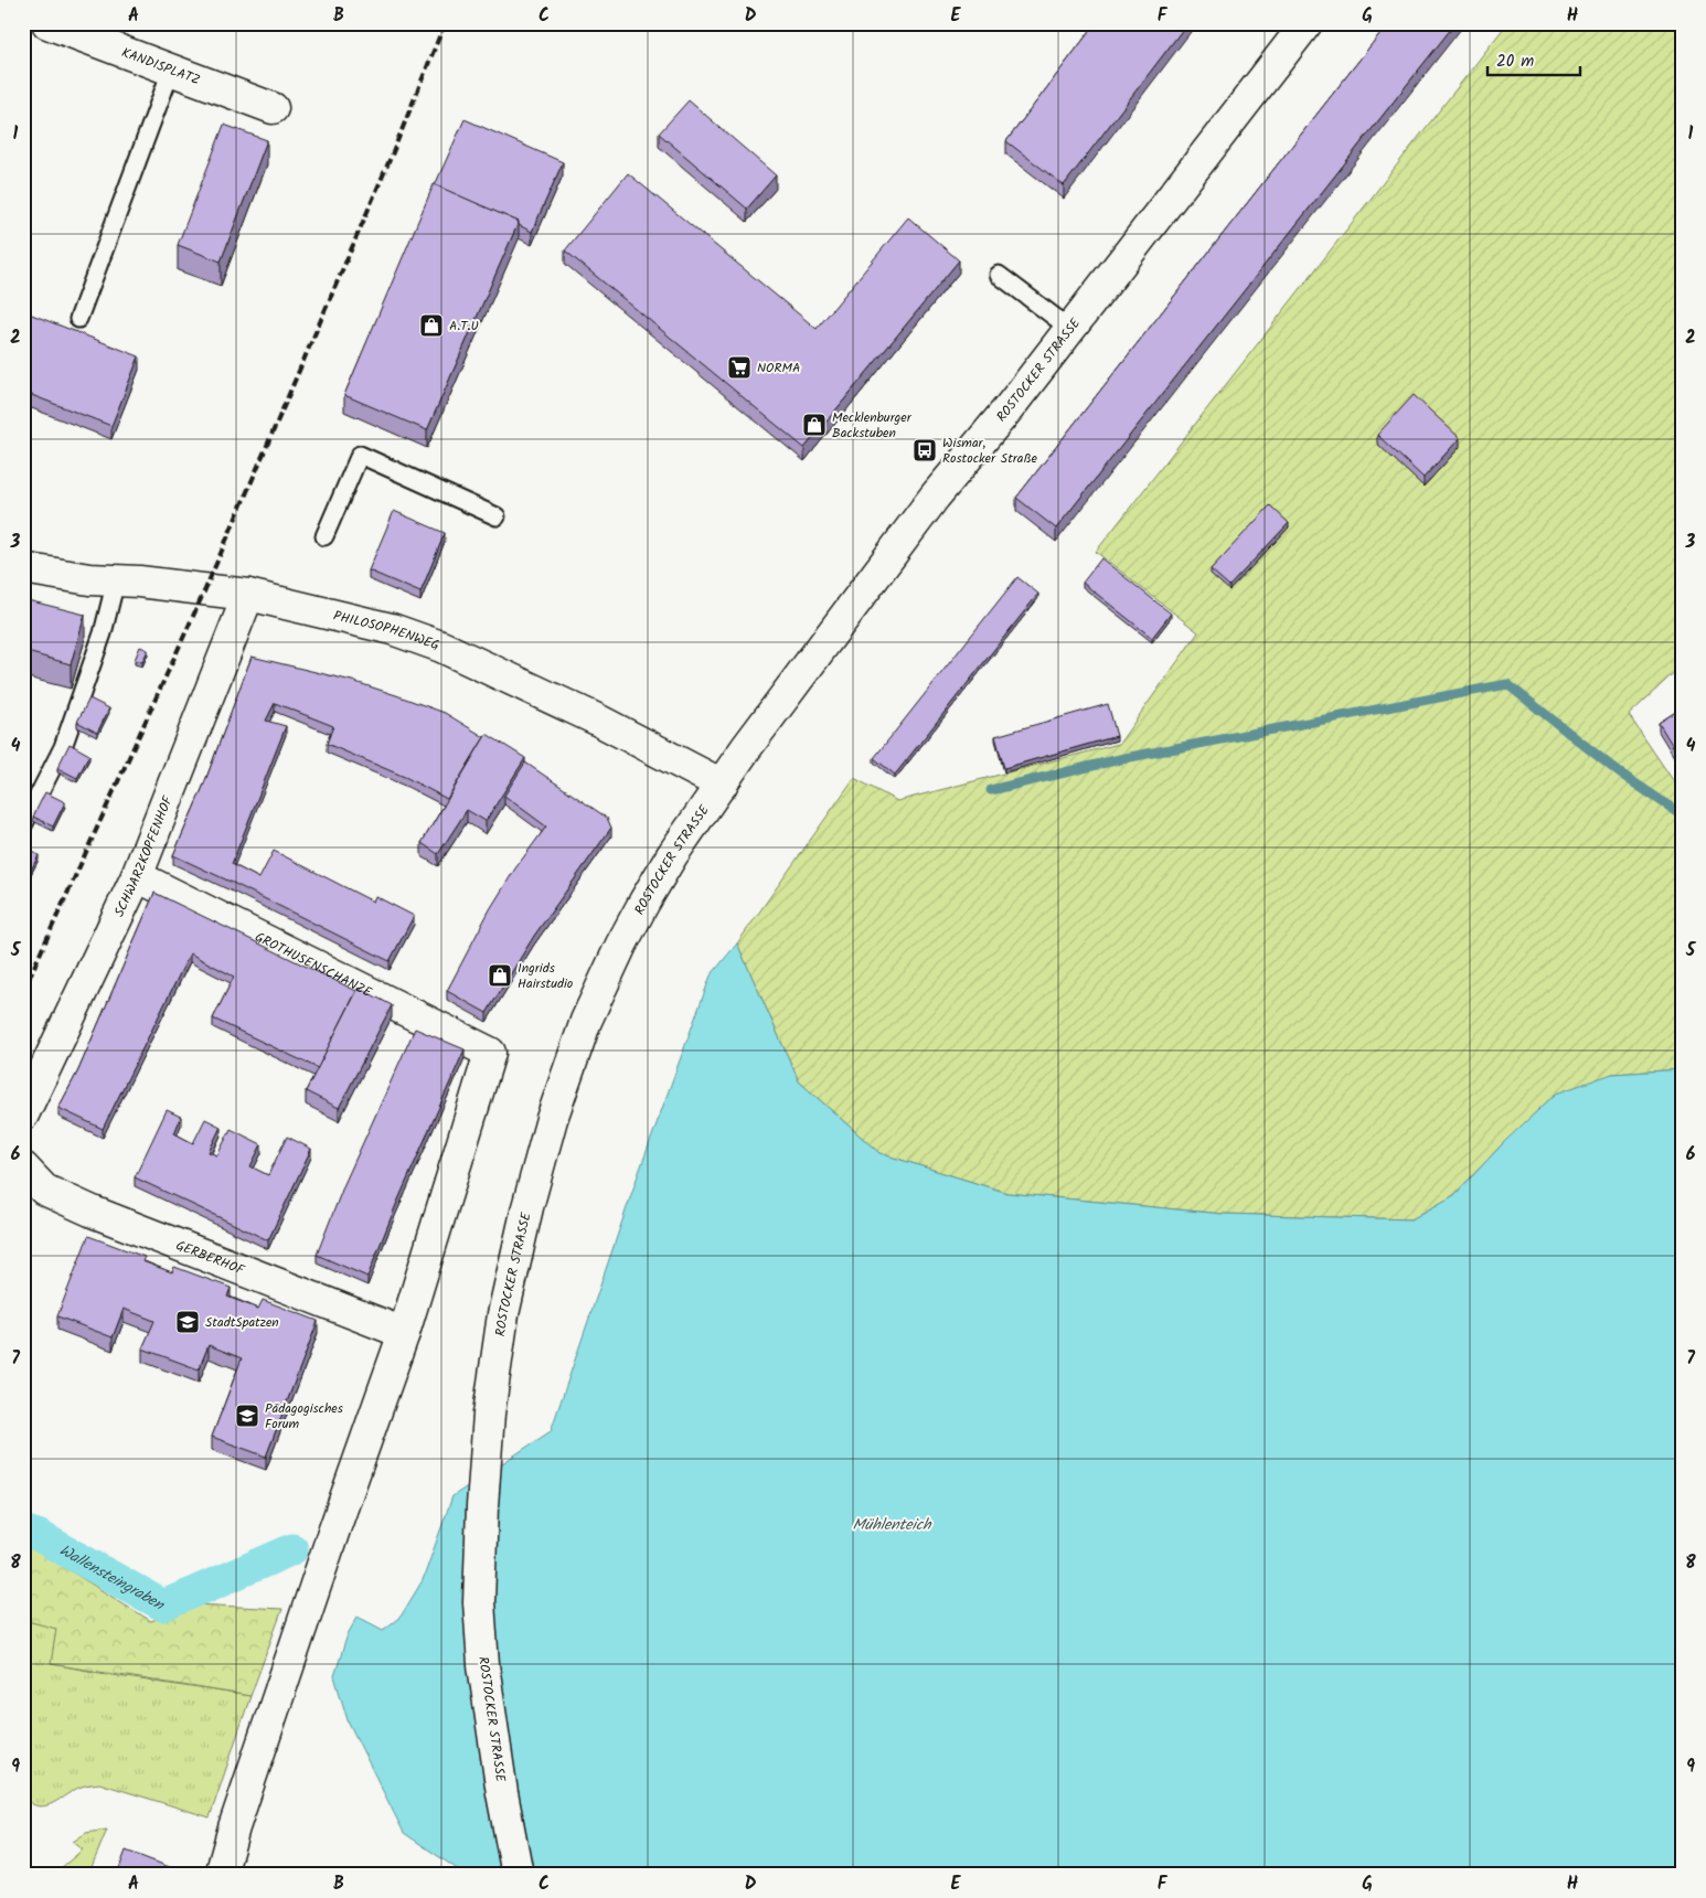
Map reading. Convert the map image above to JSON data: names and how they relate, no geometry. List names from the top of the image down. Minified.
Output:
{"streets":{"street":["KANDISPLATZ","ROSTOCKER STRASSE","PHILOSOPHENWEG","SCHWARZKOPFENHOF","GROTHUSENSCHANZE","GERBERHOF"]},"crossings":[["ROSTOCKER STRASSE","PHILOSOPHENWEG"],["PHILOSOPHENWEG","SCHWARZKOPFENHOF"],["SCHWARZKOPFENHOF","GROTHUSENSCHANZE"],["GROTHUSENSCHANZE","GERBERHOF"]],"water":["Mühlenteich","Wallensteingraben"],"places":{"shop":["A.T.U","Mecklenburger Backstuben","Ingrids Hairstudio"],"supermarket":["NORMA"],"bus stop":["Wismar, Rostocker Straße"],"school or university":["StadtSpatzen","Pädagogisches Forum"]},"scale_bar":"20 m","grid":{"columns":["A","B","C","D","E","F","G","H"],"rows":["1","2","3","4","5","6","7","8","9"]}}
